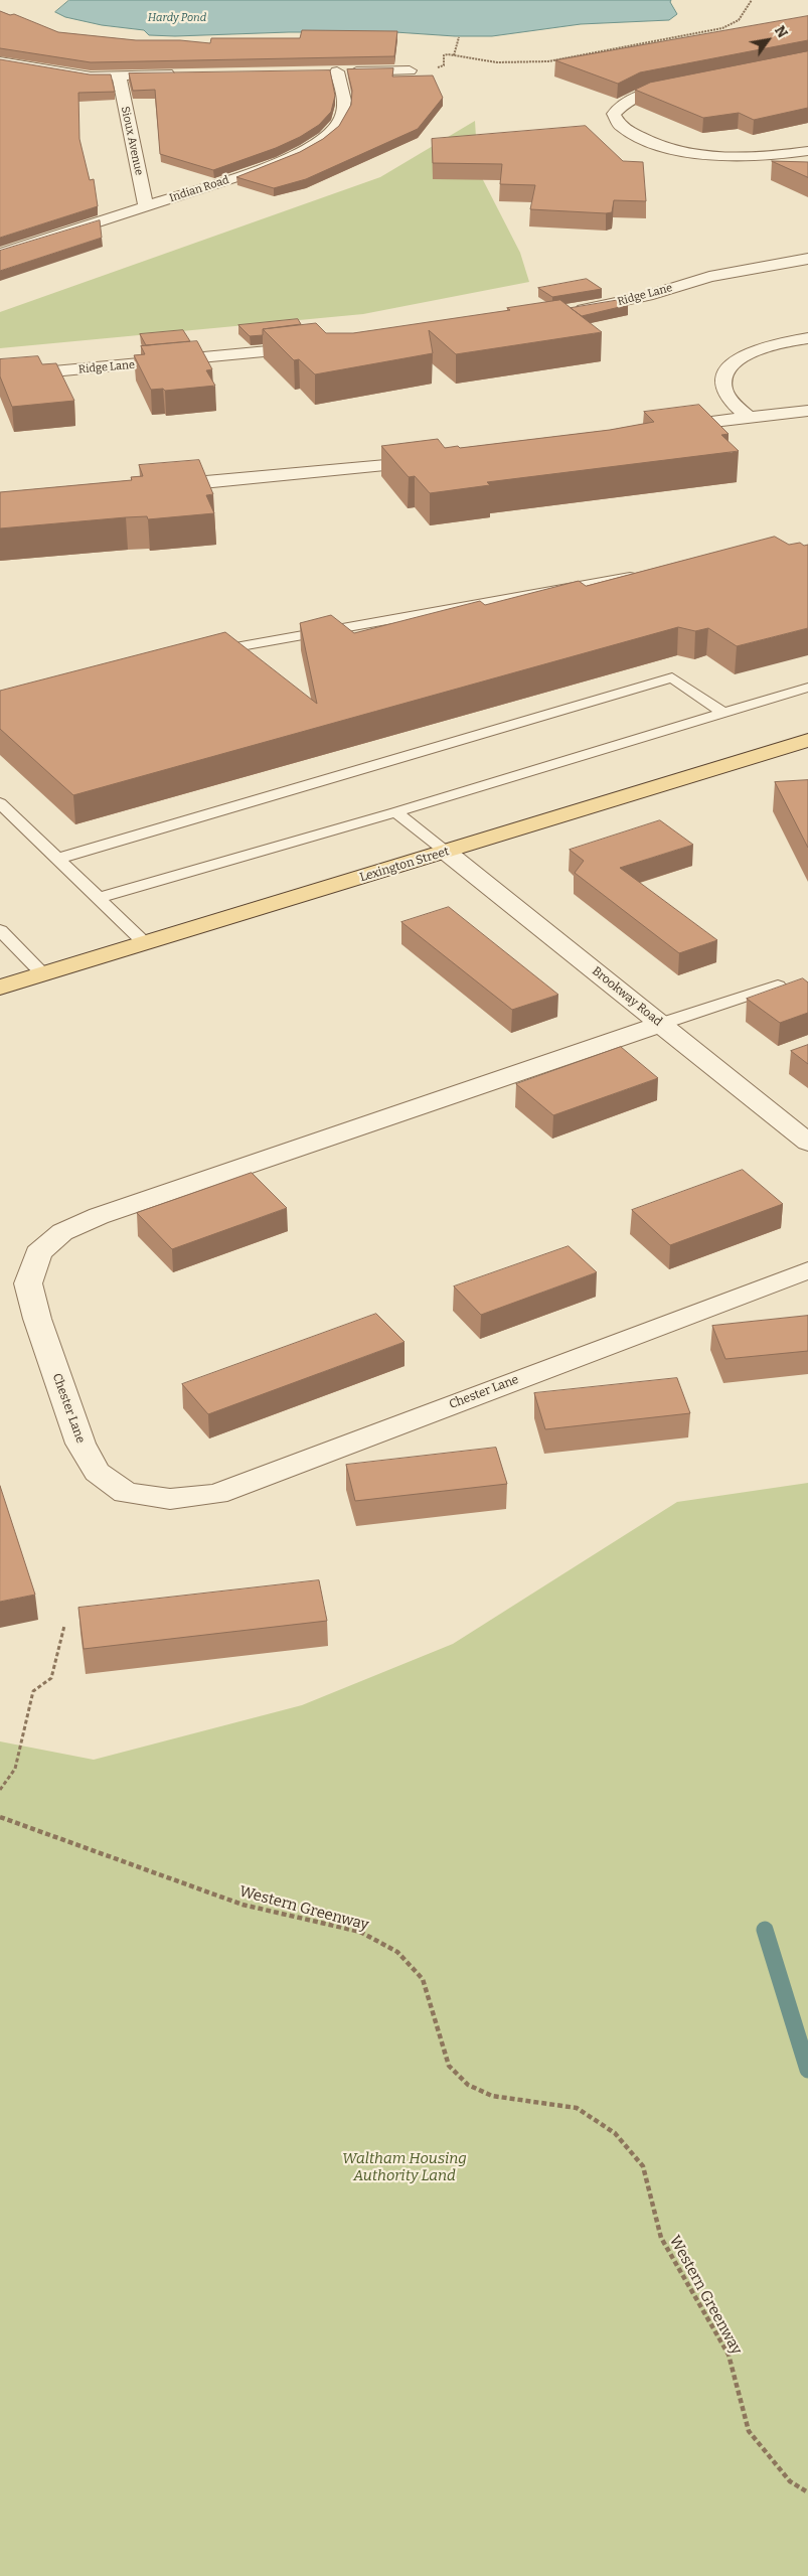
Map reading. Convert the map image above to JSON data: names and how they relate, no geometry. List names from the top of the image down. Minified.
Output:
{"streets":{"main road":["Lexington Street"],"street":["Sioux Avenue","Indian Road","Ridge Lane","Brookway Road","Chester Lane"],"path":["Western Greenway"]},"crossings":[["Sioux Avenue","Indian Road"],["Lexington Street","Brookway Road"],["Brookway Road","Chester Lane"]],"water":["Hardy Pond"],"parks":["Waltham Housing Authority Land"],"north":"top right"}
